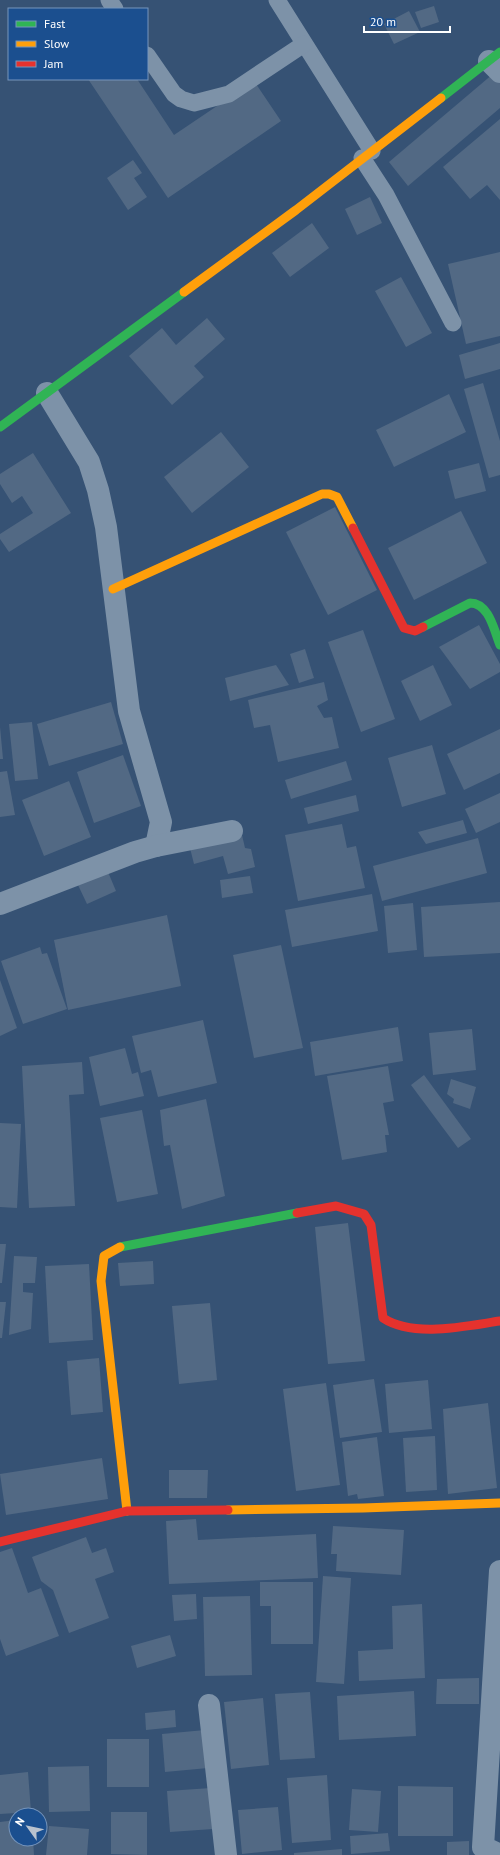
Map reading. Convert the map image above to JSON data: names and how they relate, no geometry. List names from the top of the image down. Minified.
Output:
{"legend":["Fast","Slow","Jam"],"scale_bar":"20 m","north":"top left"}
